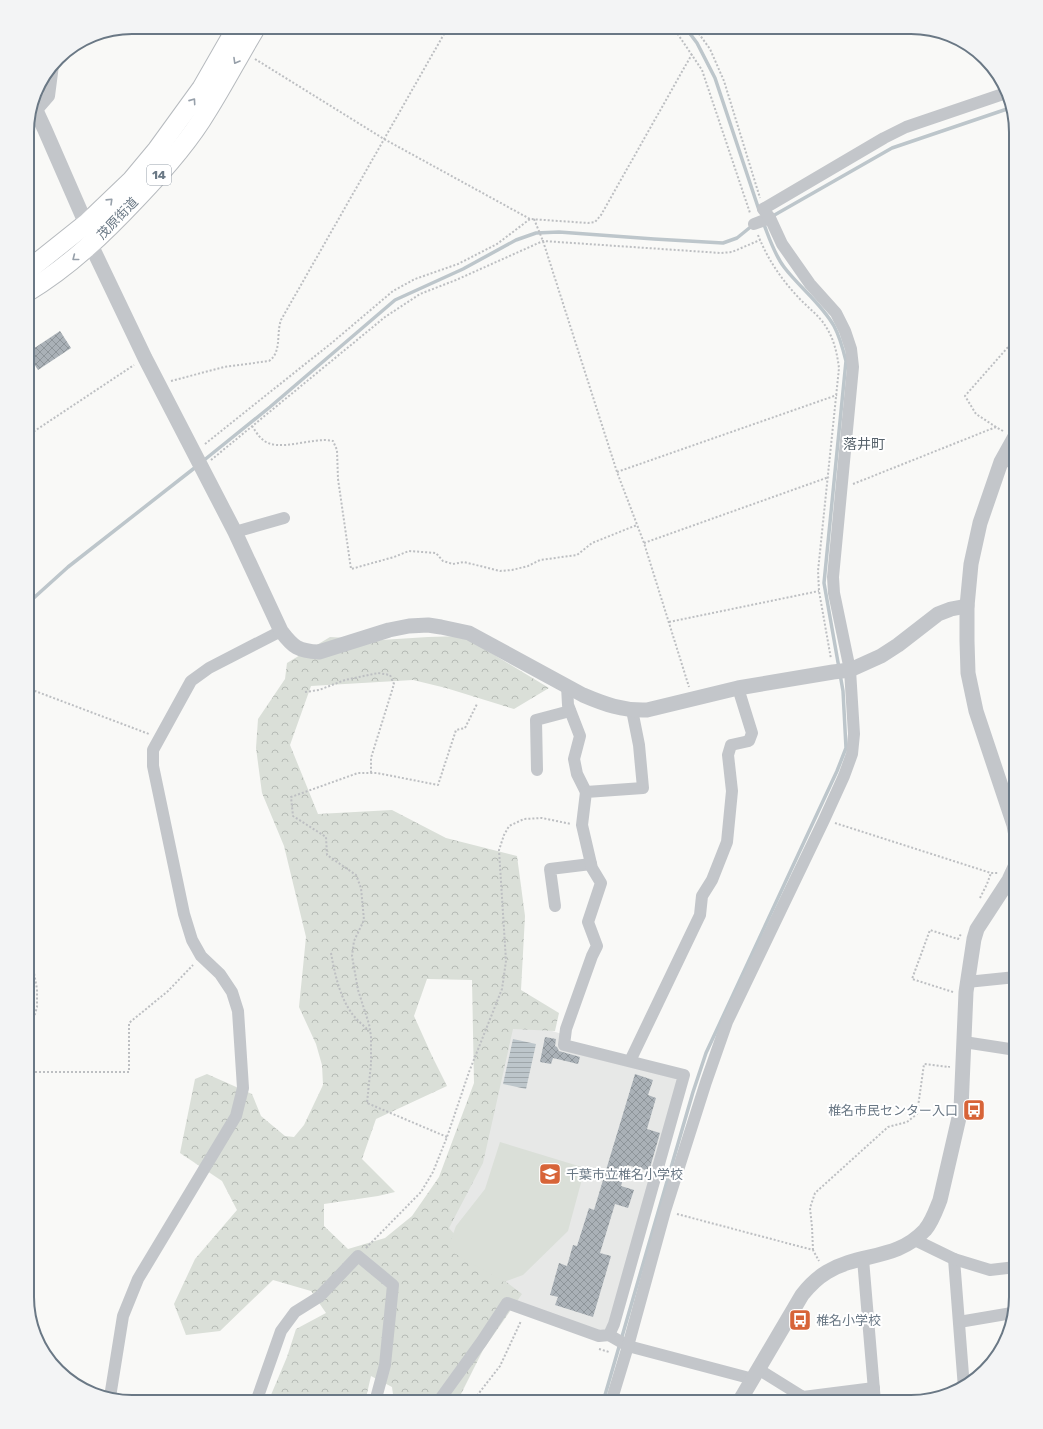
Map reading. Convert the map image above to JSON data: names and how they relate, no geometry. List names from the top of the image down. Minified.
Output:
{"streets":{"main road":["14","茂原街道"]},"districts":["落井町"],"places":{"bus stop":["椎名市民センター入口","椎名小学校"],"school or university":["千葉市立椎名小学校"]}}
